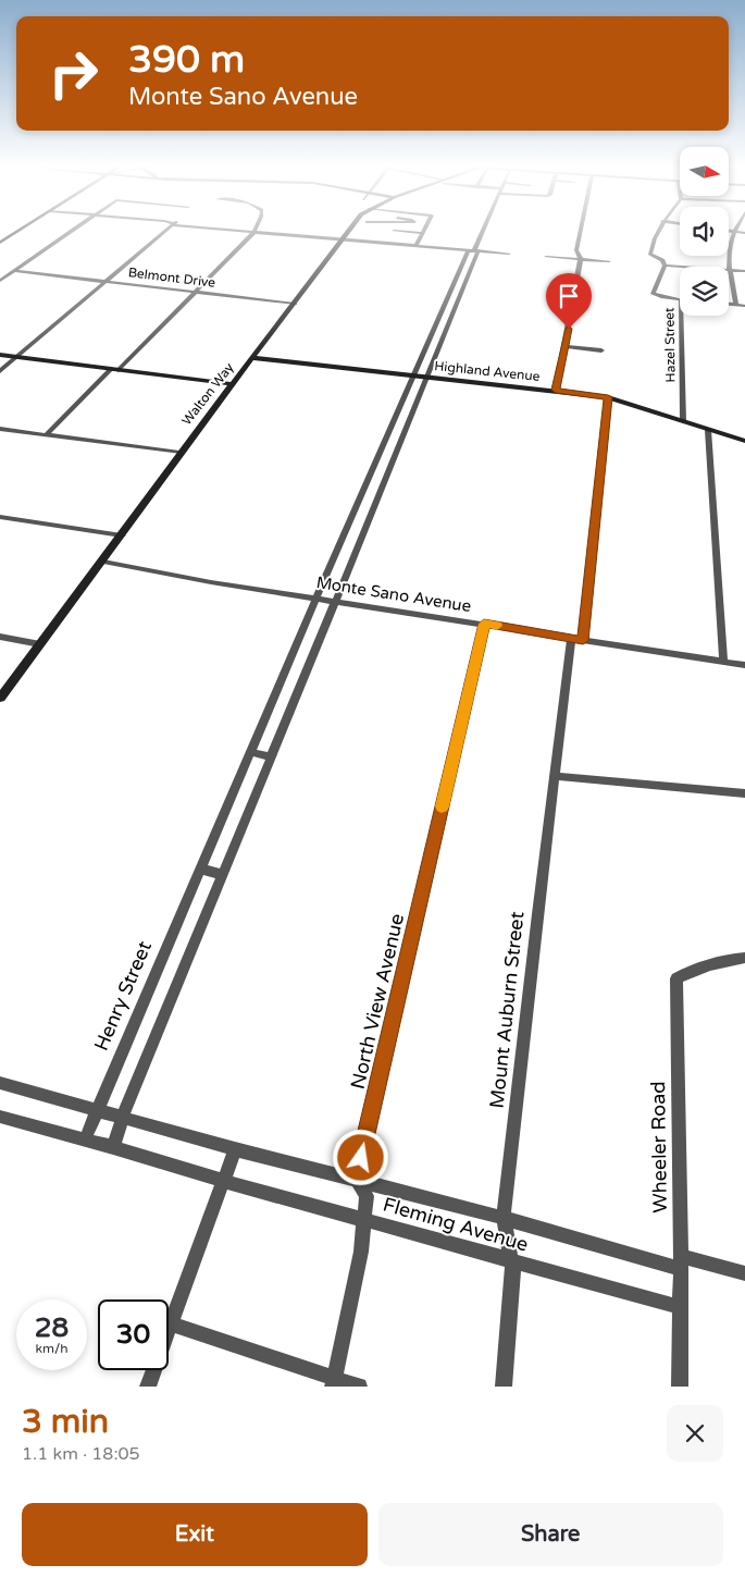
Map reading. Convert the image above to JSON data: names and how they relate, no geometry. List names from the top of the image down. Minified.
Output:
{"streets":{"main road":["Highland Avenue","Walton Way"],"street":["Belmont Drive","Hazel Street","Monte Sano Avenue","Henry Street","North View Avenue","Mount Auburn Street","Wheeler Road","Fleming Avenue"]},"crossings":[["Belmont Drive","Walton Way"],["Hazel Street","Highland Avenue"],["Highland Avenue","Walton Way"],["Highland Avenue","Henry Street"],["Highland Avenue","Mount Auburn Street"],["Walton Way","Monte Sano Avenue"],["Monte Sano Avenue","Henry Street"],["Monte Sano Avenue","North View Avenue"],["Monte Sano Avenue","Mount Auburn Street"],["Henry Street","Fleming Avenue"],["North View Avenue","Fleming Avenue"],["Mount Auburn Street","Fleming Avenue"],["Wheeler Road","Fleming Avenue"]],"north":"right","page":{"turn":["390 m","Monte Sano Avenue"],"speed":"28 km/h","limit":"30","heading":["3 min","1.1 km · 18:05"],"buttons":["Exit","Share"]}}
